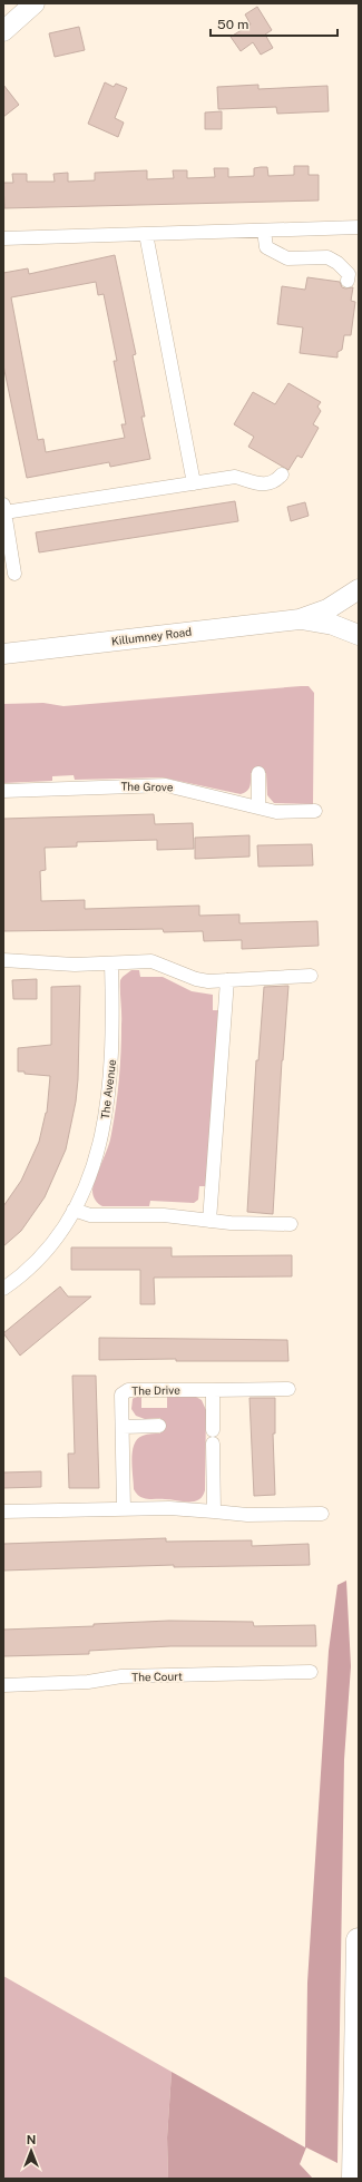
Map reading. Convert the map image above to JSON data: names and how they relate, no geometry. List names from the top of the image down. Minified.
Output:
{"streets":{"street":["Killumney Road","The Grove","The Avenue","The Drive","The Court"]},"scale_bar":"50 m","north":"top"}
